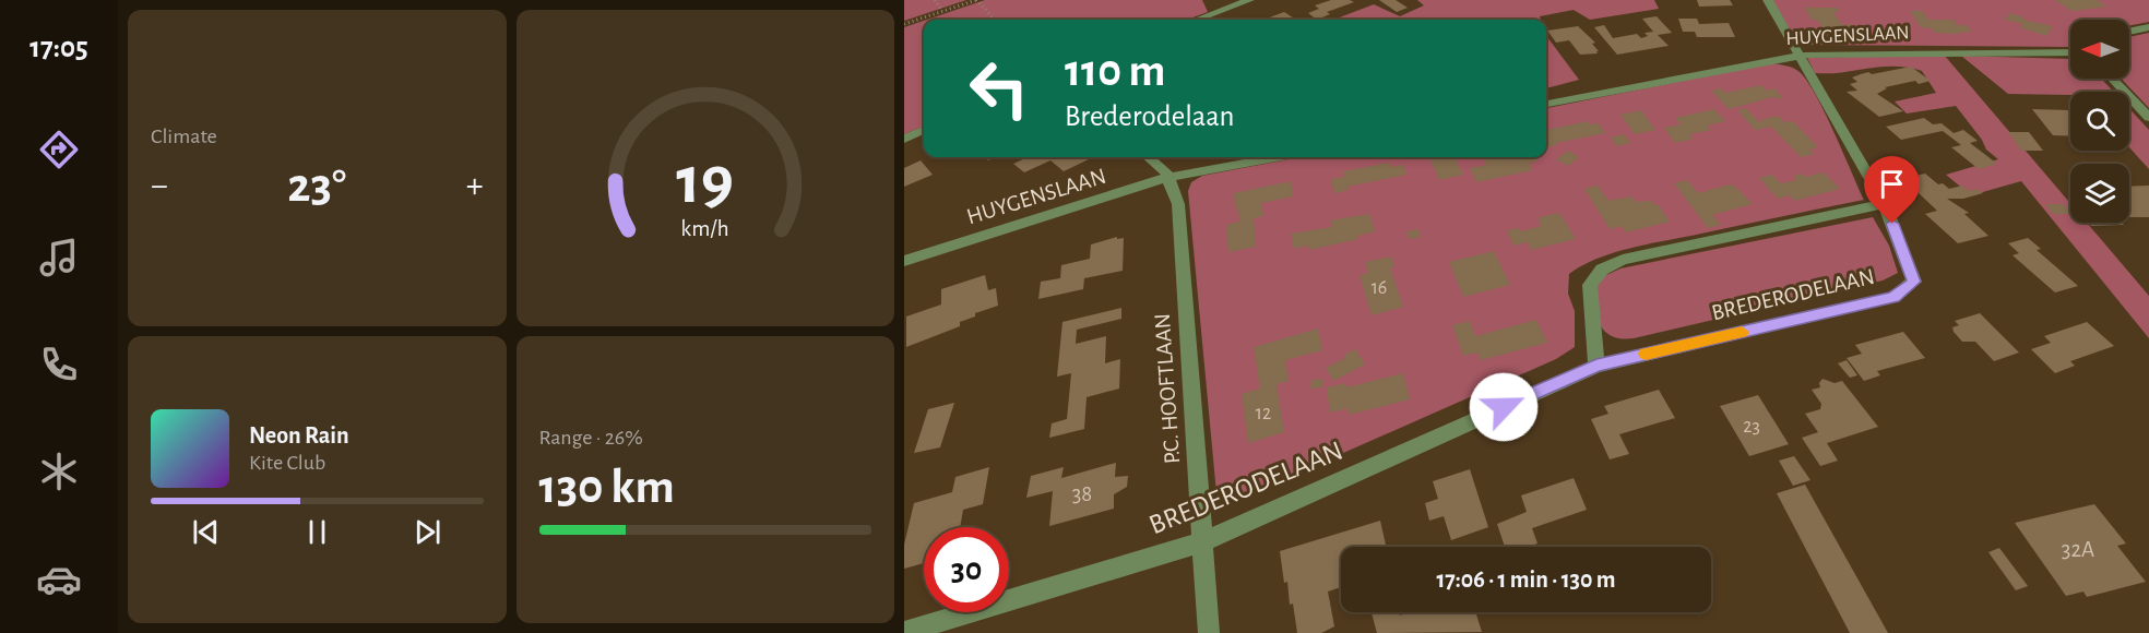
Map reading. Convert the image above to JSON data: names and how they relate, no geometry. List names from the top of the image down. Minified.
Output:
{"streets":{"street":["HUYGENSLAAN","BREDERODELAAN","P.C. HOOFTLAAN"]},"crossings":[["HUYGENSLAAN","BREDERODELAAN"],["HUYGENSLAAN","P.C. HOOFTLAAN"],["BREDERODELAAN","P.C. HOOFTLAAN"]],"house_numbers":["16","12","23","38","32A"],"north":"left","page":{"tabs":"17:05","tile":["Climate",["Range · 26%","130 km"]],"turn":["110 m","Brederodelaan"],"heat":["−","23°","+"],"song":["Neon Rain","Kite Club"],"limit":"30","trip":"17:06 · 1 min · 130 m","gauge":["19","km/h"]}}
